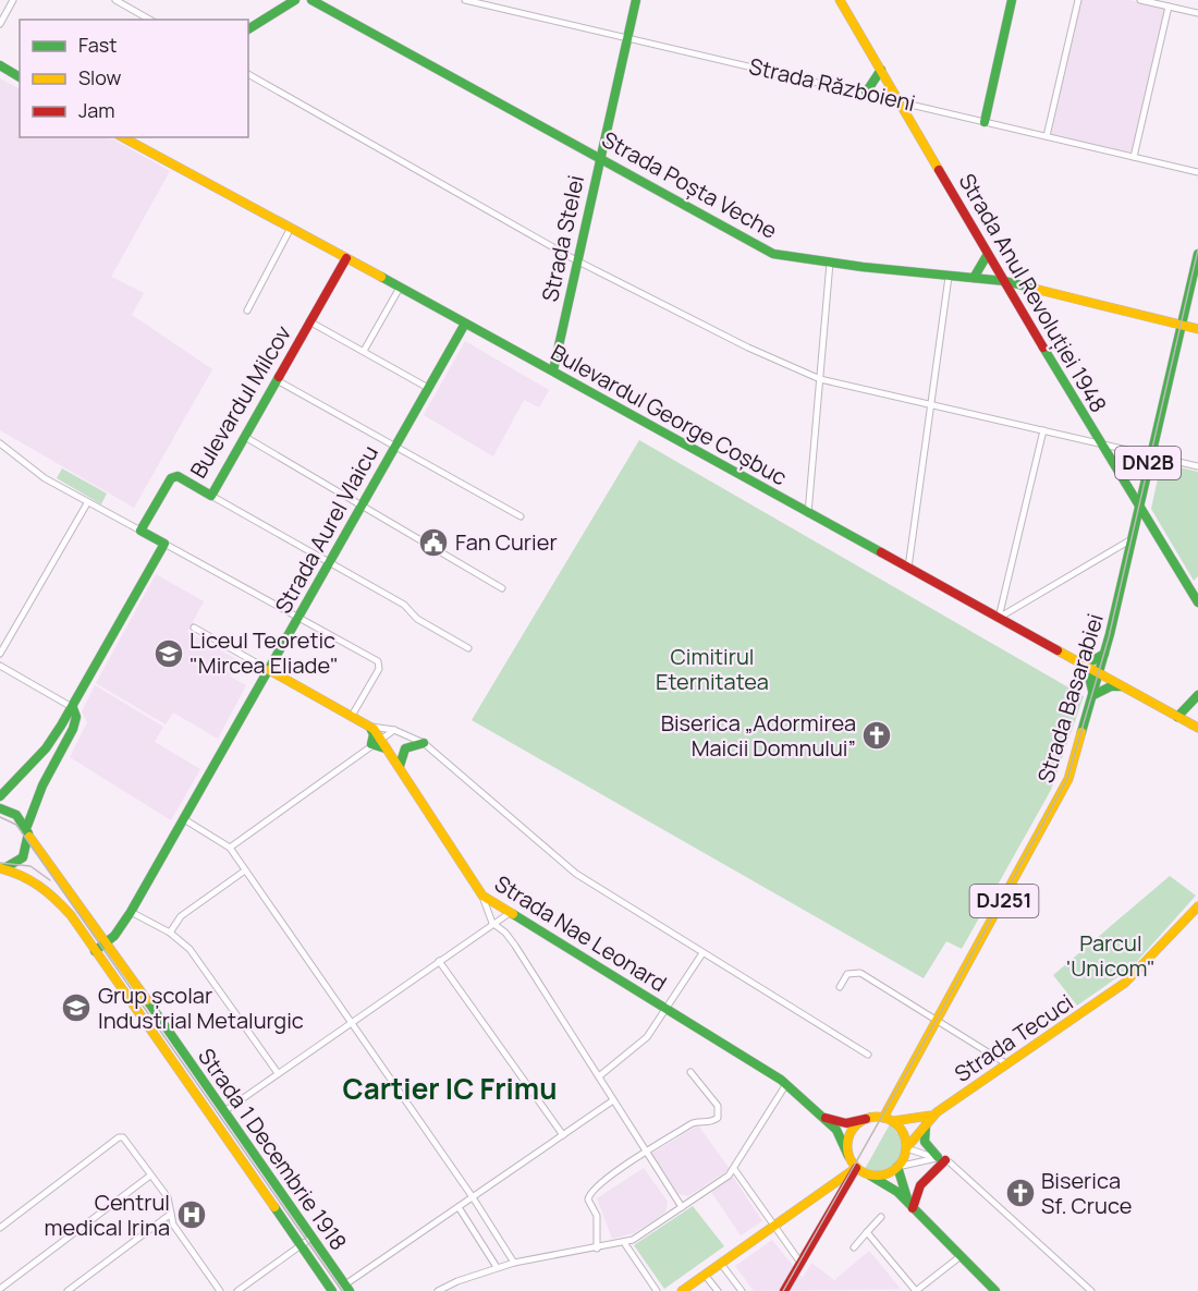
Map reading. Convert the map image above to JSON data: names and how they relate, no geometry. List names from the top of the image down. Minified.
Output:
{"streets":{"main road":["Strada Poșta Veche","Strada Stelei","Strada Anul Revoluției 1948","Bulevardul Milcov","Bulevardul George Coșbuc","DN2B","Strada Aurel Vlaicu","Strada Basarabiei","DJ251","Strada Nae Leonard","Strada Tecuci","Strada 1 Decembrie 1918"],"street":["Strada Războieni"]},"crossings":[["Strada Războieni","Strada Stelei"],["Strada Războieni","Strada Anul Revoluției 1948"],["Strada Poșta Veche","Strada Stelei"],["Strada Poșta Veche","Strada Anul Revoluției 1948"],["Strada Poșta Veche","Strada Basarabiei"],["Strada Stelei","Bulevardul George Coșbuc"],["Strada Anul Revoluției 1948","Strada Basarabiei"],["Bulevardul Milcov","Bulevardul George Coșbuc"],["Bulevardul George Coșbuc","Strada Aurel Vlaicu"],["Bulevardul George Coșbuc","Strada Basarabiei"],["Strada Aurel Vlaicu","Strada Nae Leonard"],["Strada Aurel Vlaicu","Strada 1 Decembrie 1918"],["Strada Basarabiei","Strada Nae Leonard"],["Strada Basarabiei","Strada Tecuci"],["Strada Nae Leonard","Strada Tecuci"]],"districts":["Cartier IC Frimu"],"parks":["Cimitirul Eternitatea","Parcul 'Unicom\""],"places":{"public building":["Fan Curier"],"school or university":["Liceul Teoretic \"Mircea Eliade\"","Grup școlar Industrial Metalurgic"],"church":["Biserica „Adormirea Maicii Domnului”","Biserica Sf. Cruce"],"hospital":["Centrul medical Irina"]},"legend":["Fast","Slow","Jam"]}
